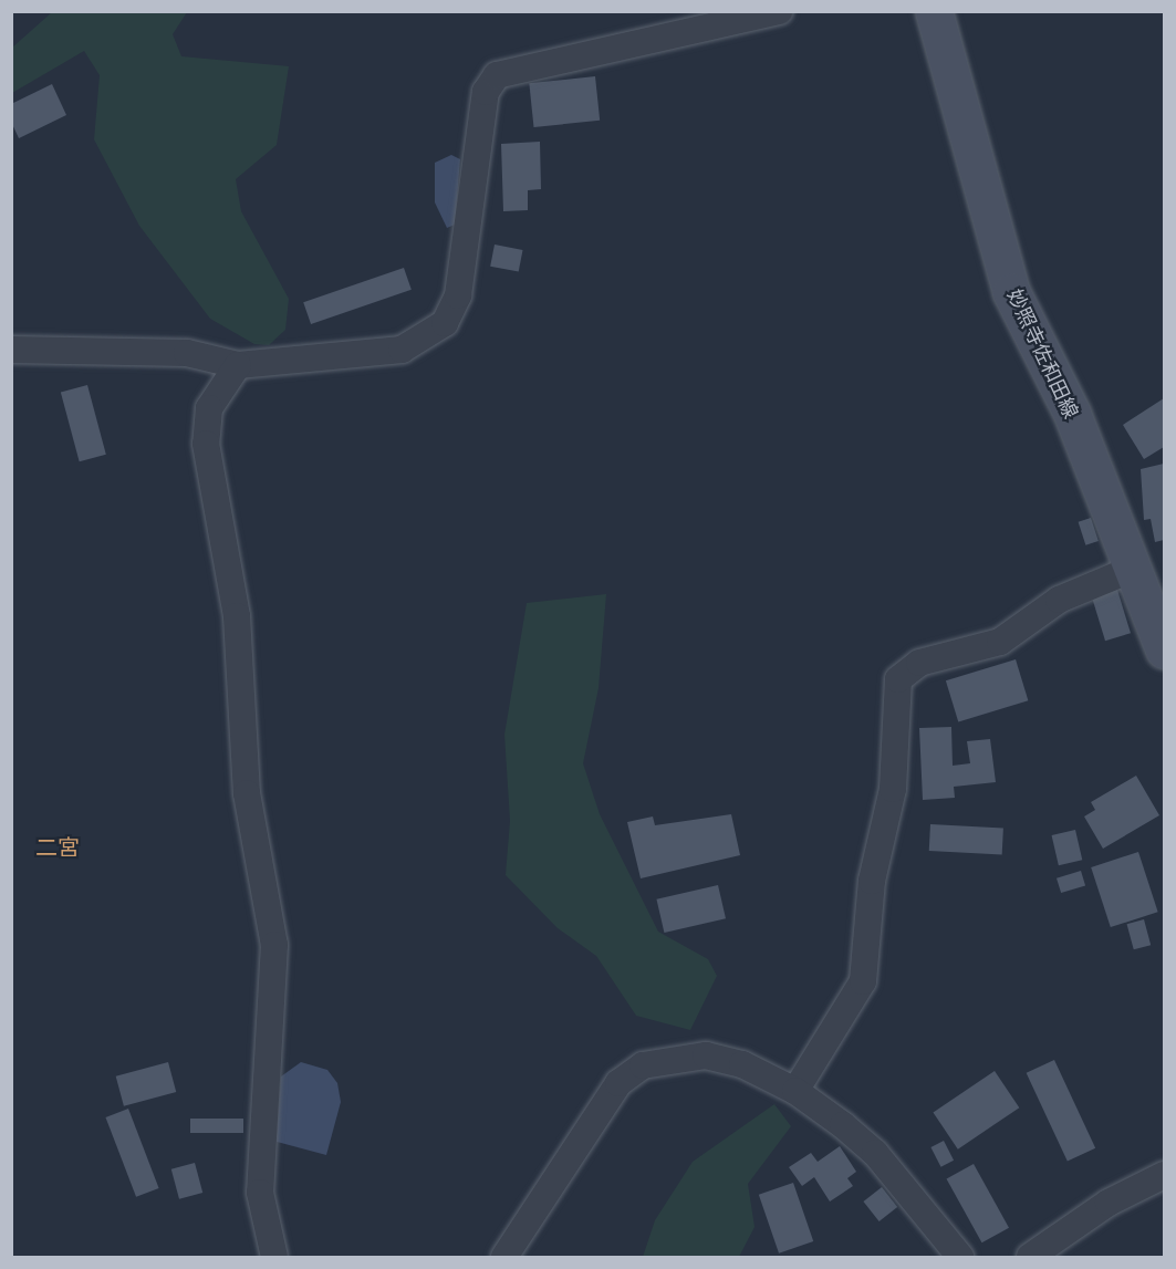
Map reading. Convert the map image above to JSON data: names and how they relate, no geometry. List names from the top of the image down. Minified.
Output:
{"streets":{"main road":["妙照寺佐和田線"]},"districts":["二宮"]}
